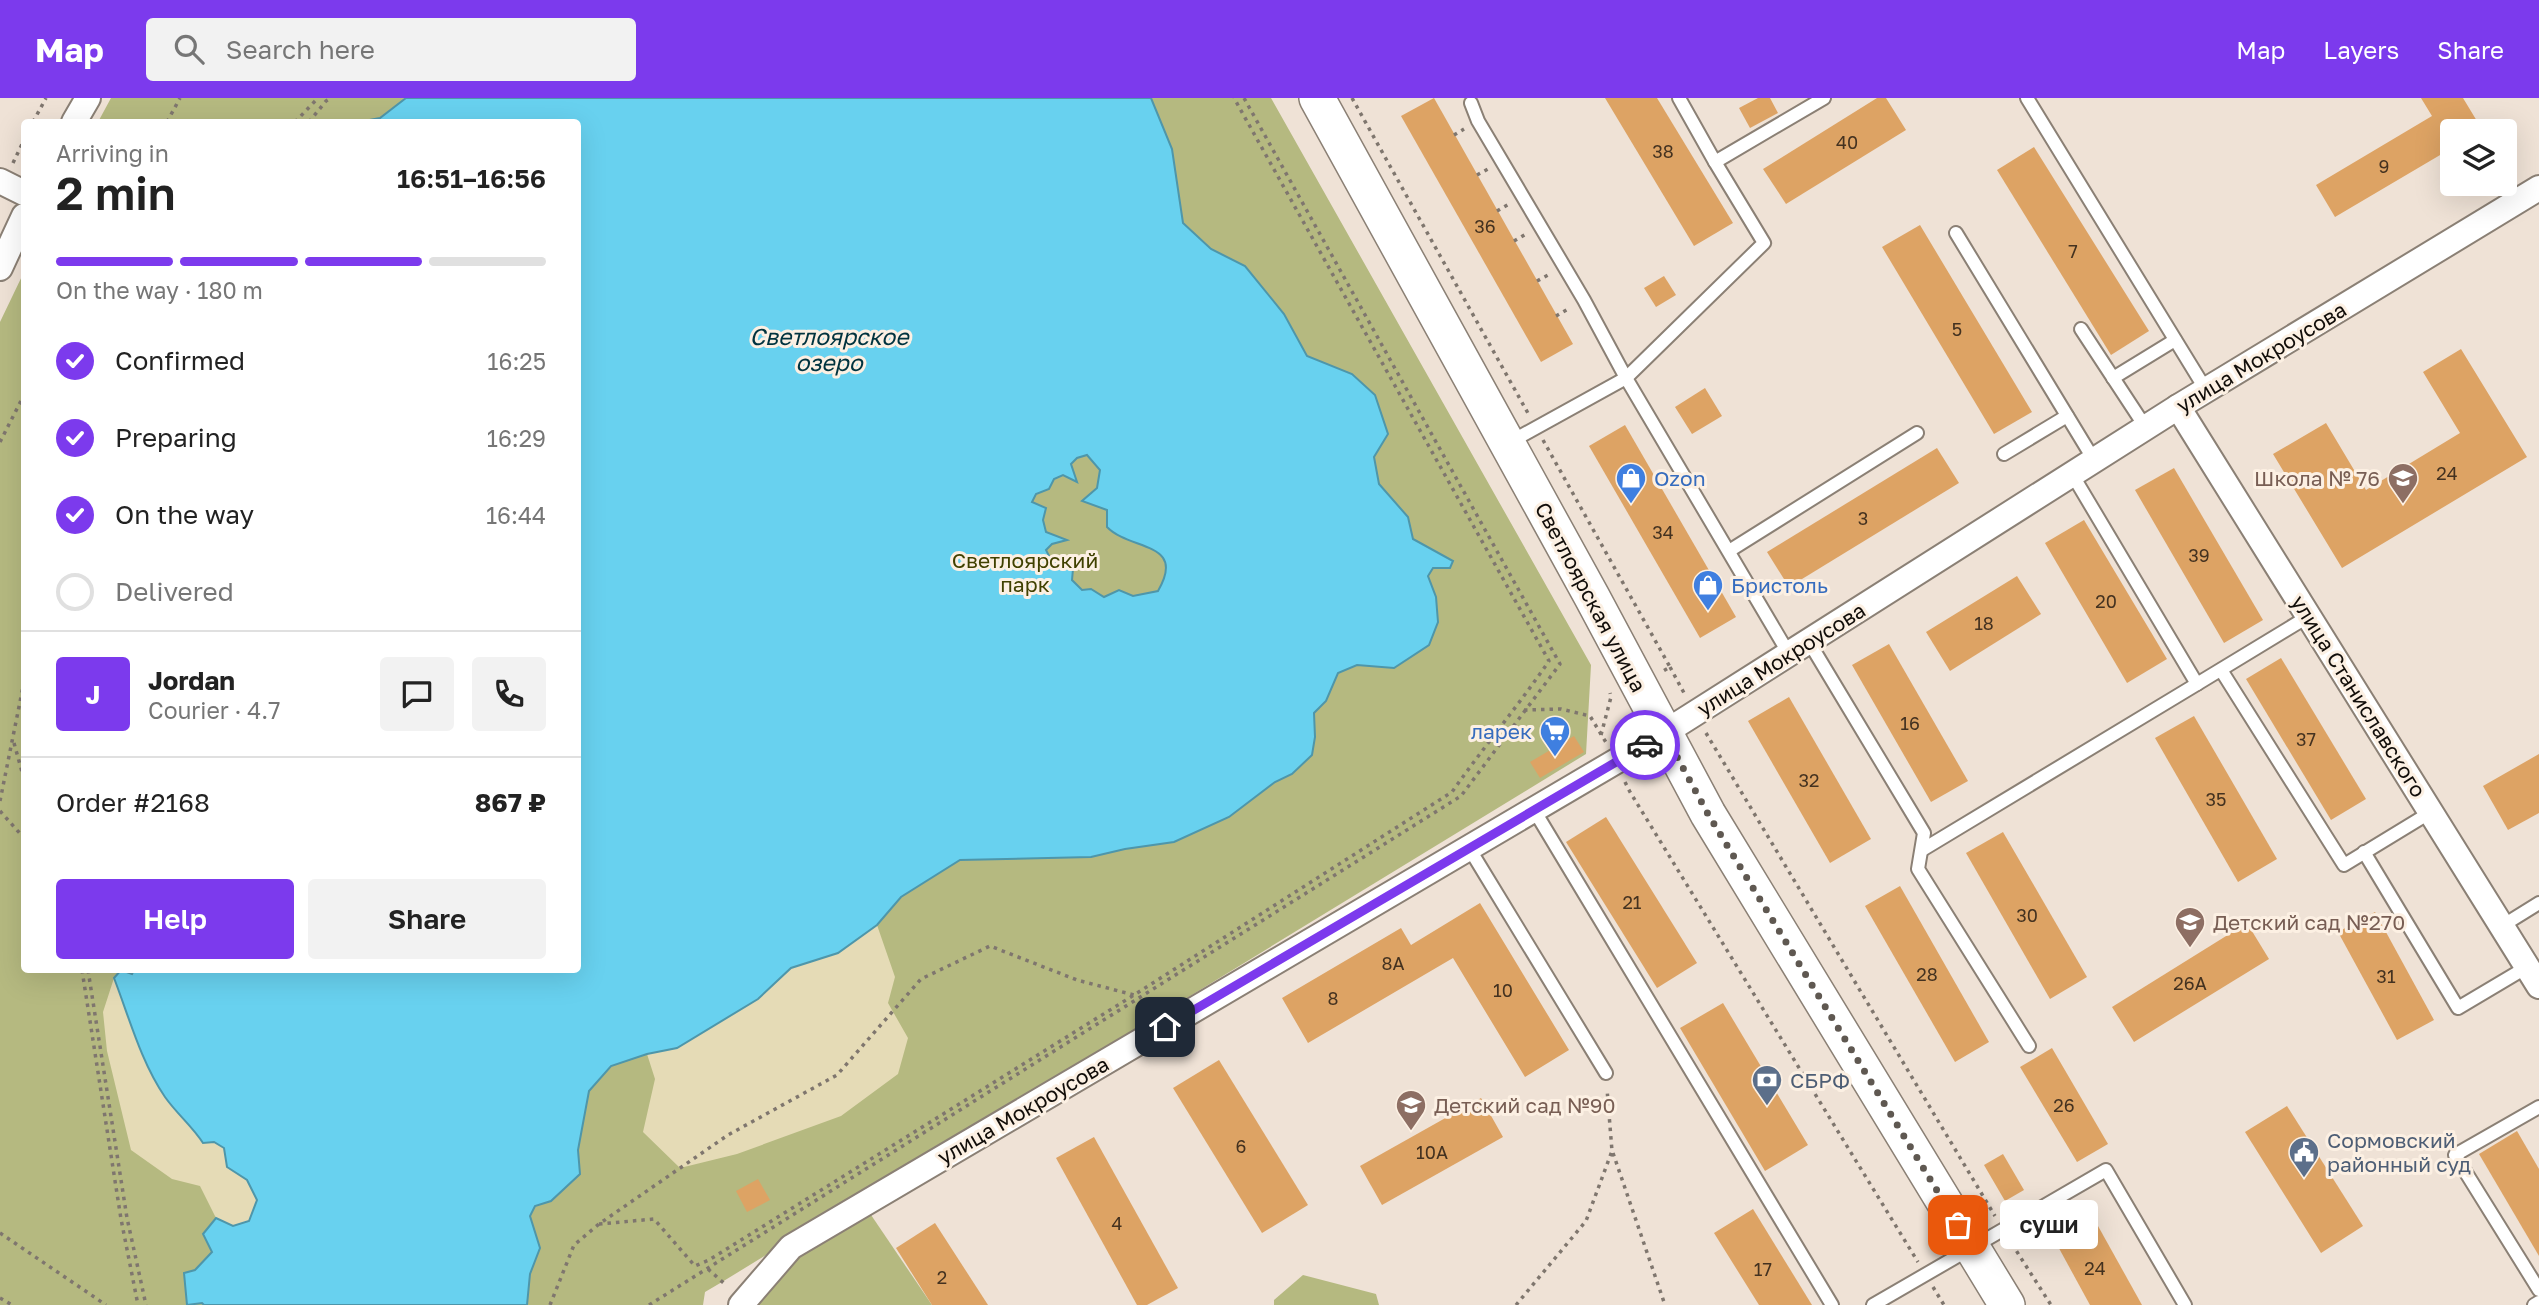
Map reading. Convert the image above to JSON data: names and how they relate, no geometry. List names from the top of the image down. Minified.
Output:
{"streets":{"main road":["Светлоярская улица"],"street":["улица Мокроусова","улица Станиславского"]},"crossings":[["улица Мокроусова","Светлоярская улица"],["улица Мокроусова","улица Станиславского"]],"water":["Светлоярское озеро"],"parks":["Светлоярский парк"],"places":{"shop":["Ozon","Бристоль"],"school or university":["Школа № 76","Детский сад №270","Детский сад №90"],"supermarket":["ларек"],"bank":["СБРФ"],"public building":["Сормовский районный суд"],"other":["суши"]},"house_numbers":["40","38","9","36","7","5","24","3","34","39","20","18","16","37","32","35","21","30","8А","28","31","26А","10","8","26","6","10А","4","24","17","2"],"page":{"header":"Map","search":"Search here","nav":["Map","Layers","Share"],"heading":["2 min","Arriving in","16:51–16:56"],"panel":["Jordan","Courier · 4.7","Order #2168","867 ₽"],"bar":"On the way · 180 m","list":[["Confirmed","16:25"],["Preparing","16:29"],["On the way","16:44"],"Delivered"],"round":"J","buttons":["Help","Share"],"bubble":"суши"}}
